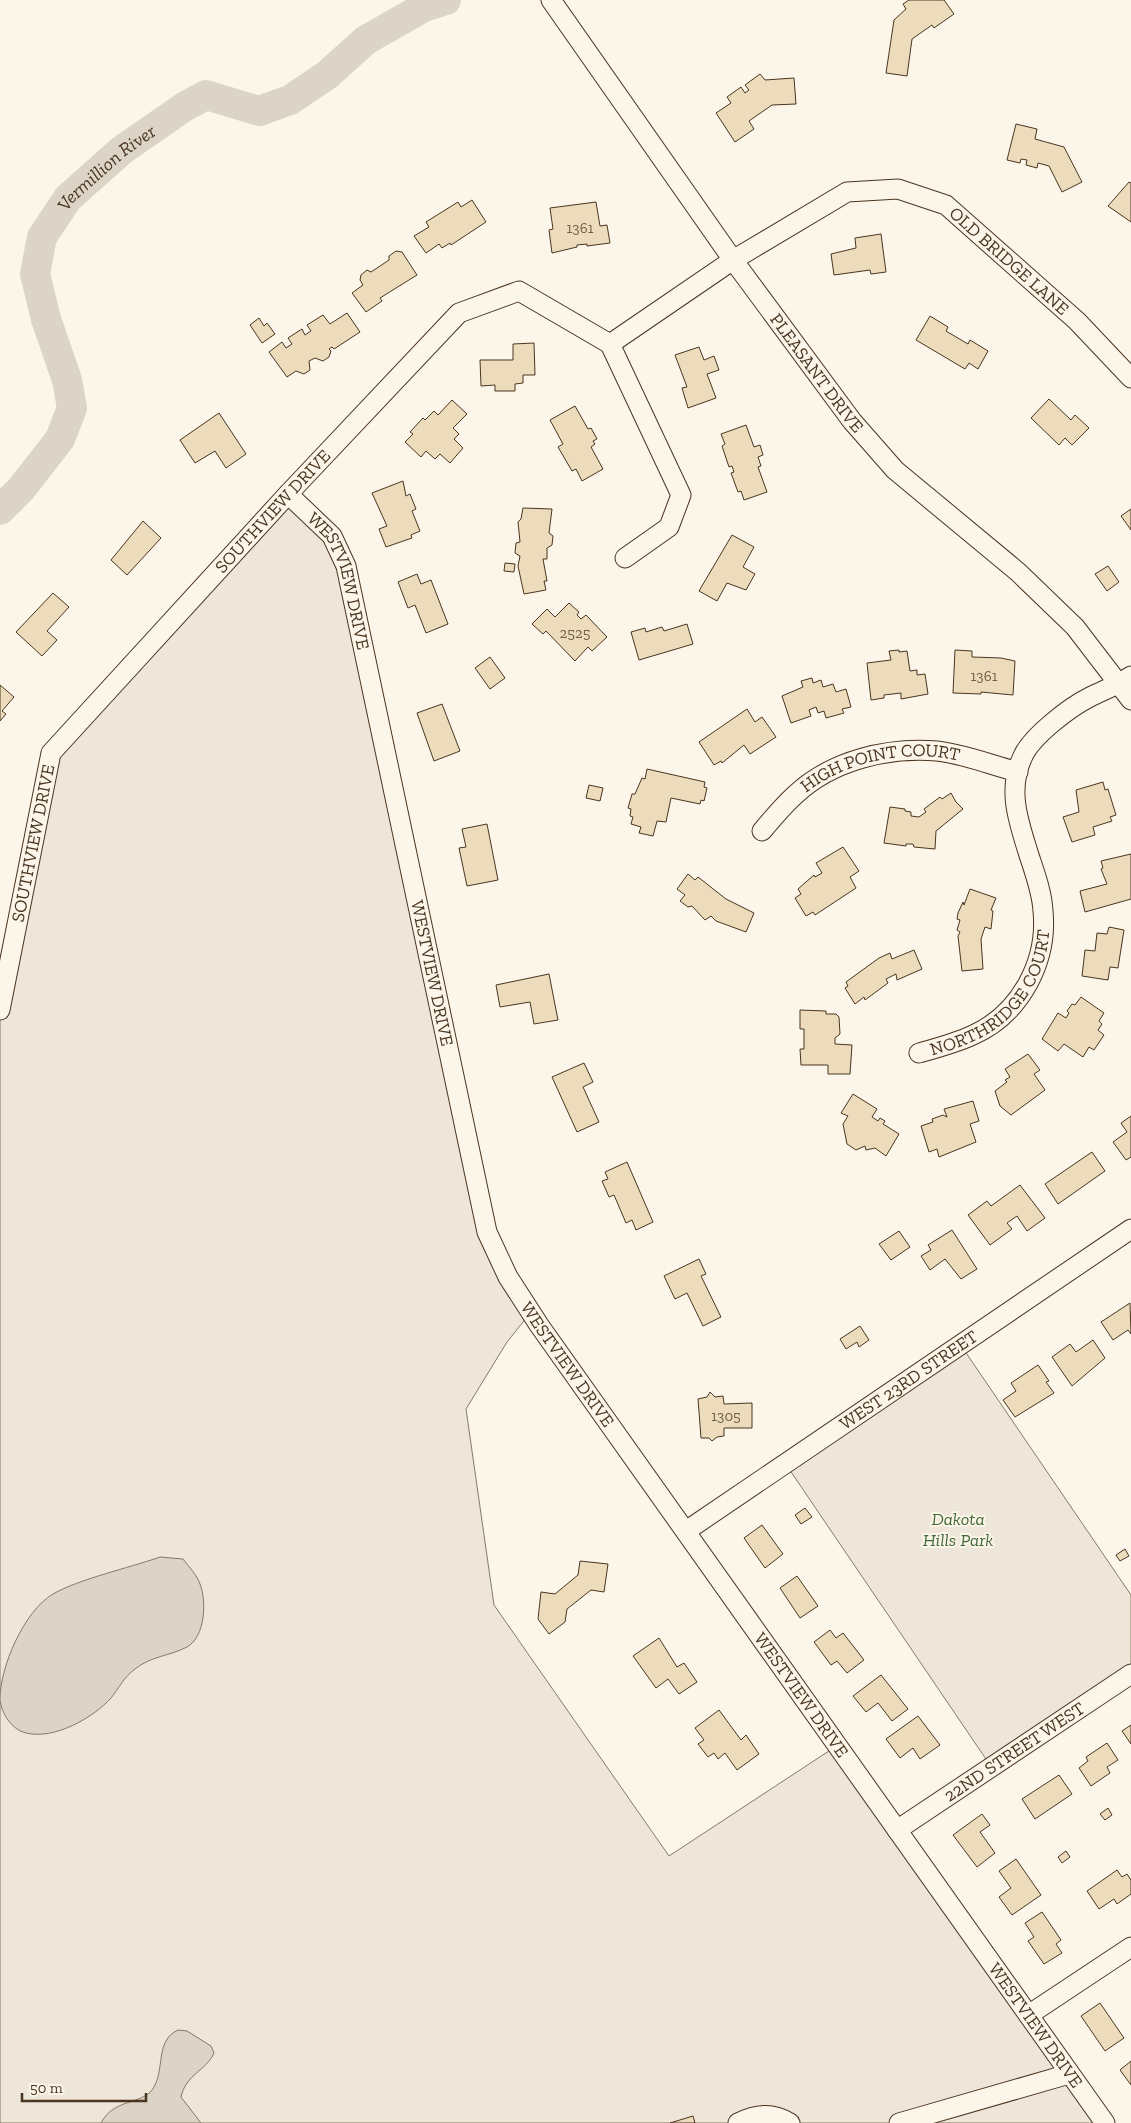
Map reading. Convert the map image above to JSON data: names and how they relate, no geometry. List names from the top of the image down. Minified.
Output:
{"streets":{"street":["OLD BRIDGE LANE","PLEASANT DRIVE","SOUTHVIEW DRIVE","WESTVIEW DRIVE","HIGH POINT COURT","NORTHRIDGE COURT","WEST 23RD STREET","22ND STREET WEST"]},"crossings":[["OLD BRIDGE LANE","PLEASANT DRIVE"],["PLEASANT DRIVE","NORTHRIDGE COURT"],["SOUTHVIEW DRIVE","WESTVIEW DRIVE"],["WESTVIEW DRIVE","WEST 23RD STREET"],["WESTVIEW DRIVE","22ND STREET WEST"],["HIGH POINT COURT","NORTHRIDGE COURT"]],"water":["Vermillion River"],"parks":["Dakota Hills Park"],"house_numbers":["1361","2525","1361","1305"],"scale_bar":"50 m"}
